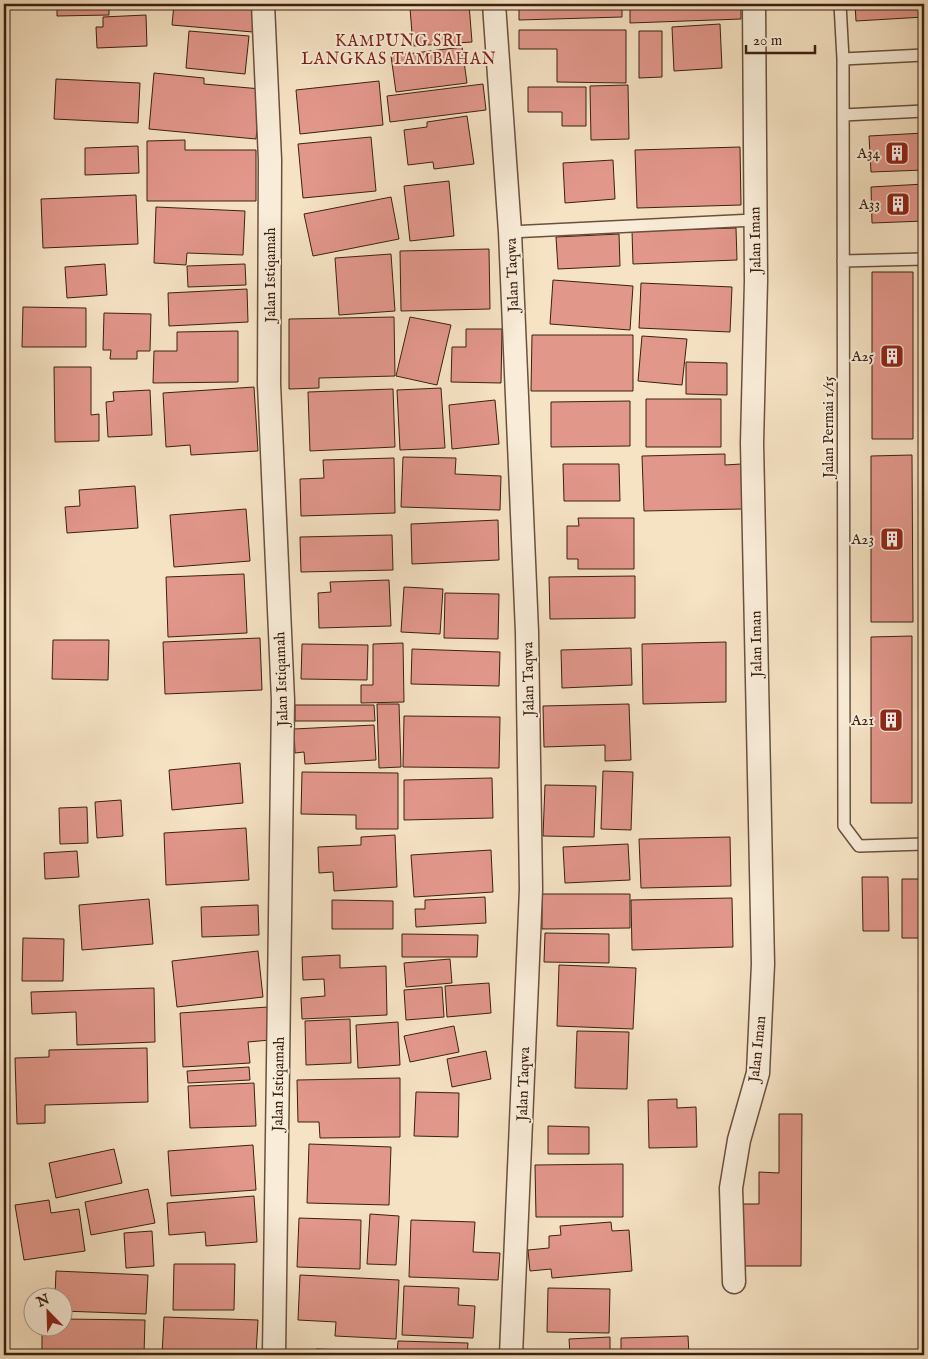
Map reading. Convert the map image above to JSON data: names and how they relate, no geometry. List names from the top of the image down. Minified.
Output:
{"streets":{"street":["Jalan Iman","Jalan Istiqamah","Jalan Taqwa"],"lane":["Jalan Permai 1/15"]},"districts":["KAMPUNG SRI LANGKAS TAMBAHAN"],"places":{"building":["A34","A33","A25","A23","A21"]},"scale_bar":"20 m","north":"top left"}
